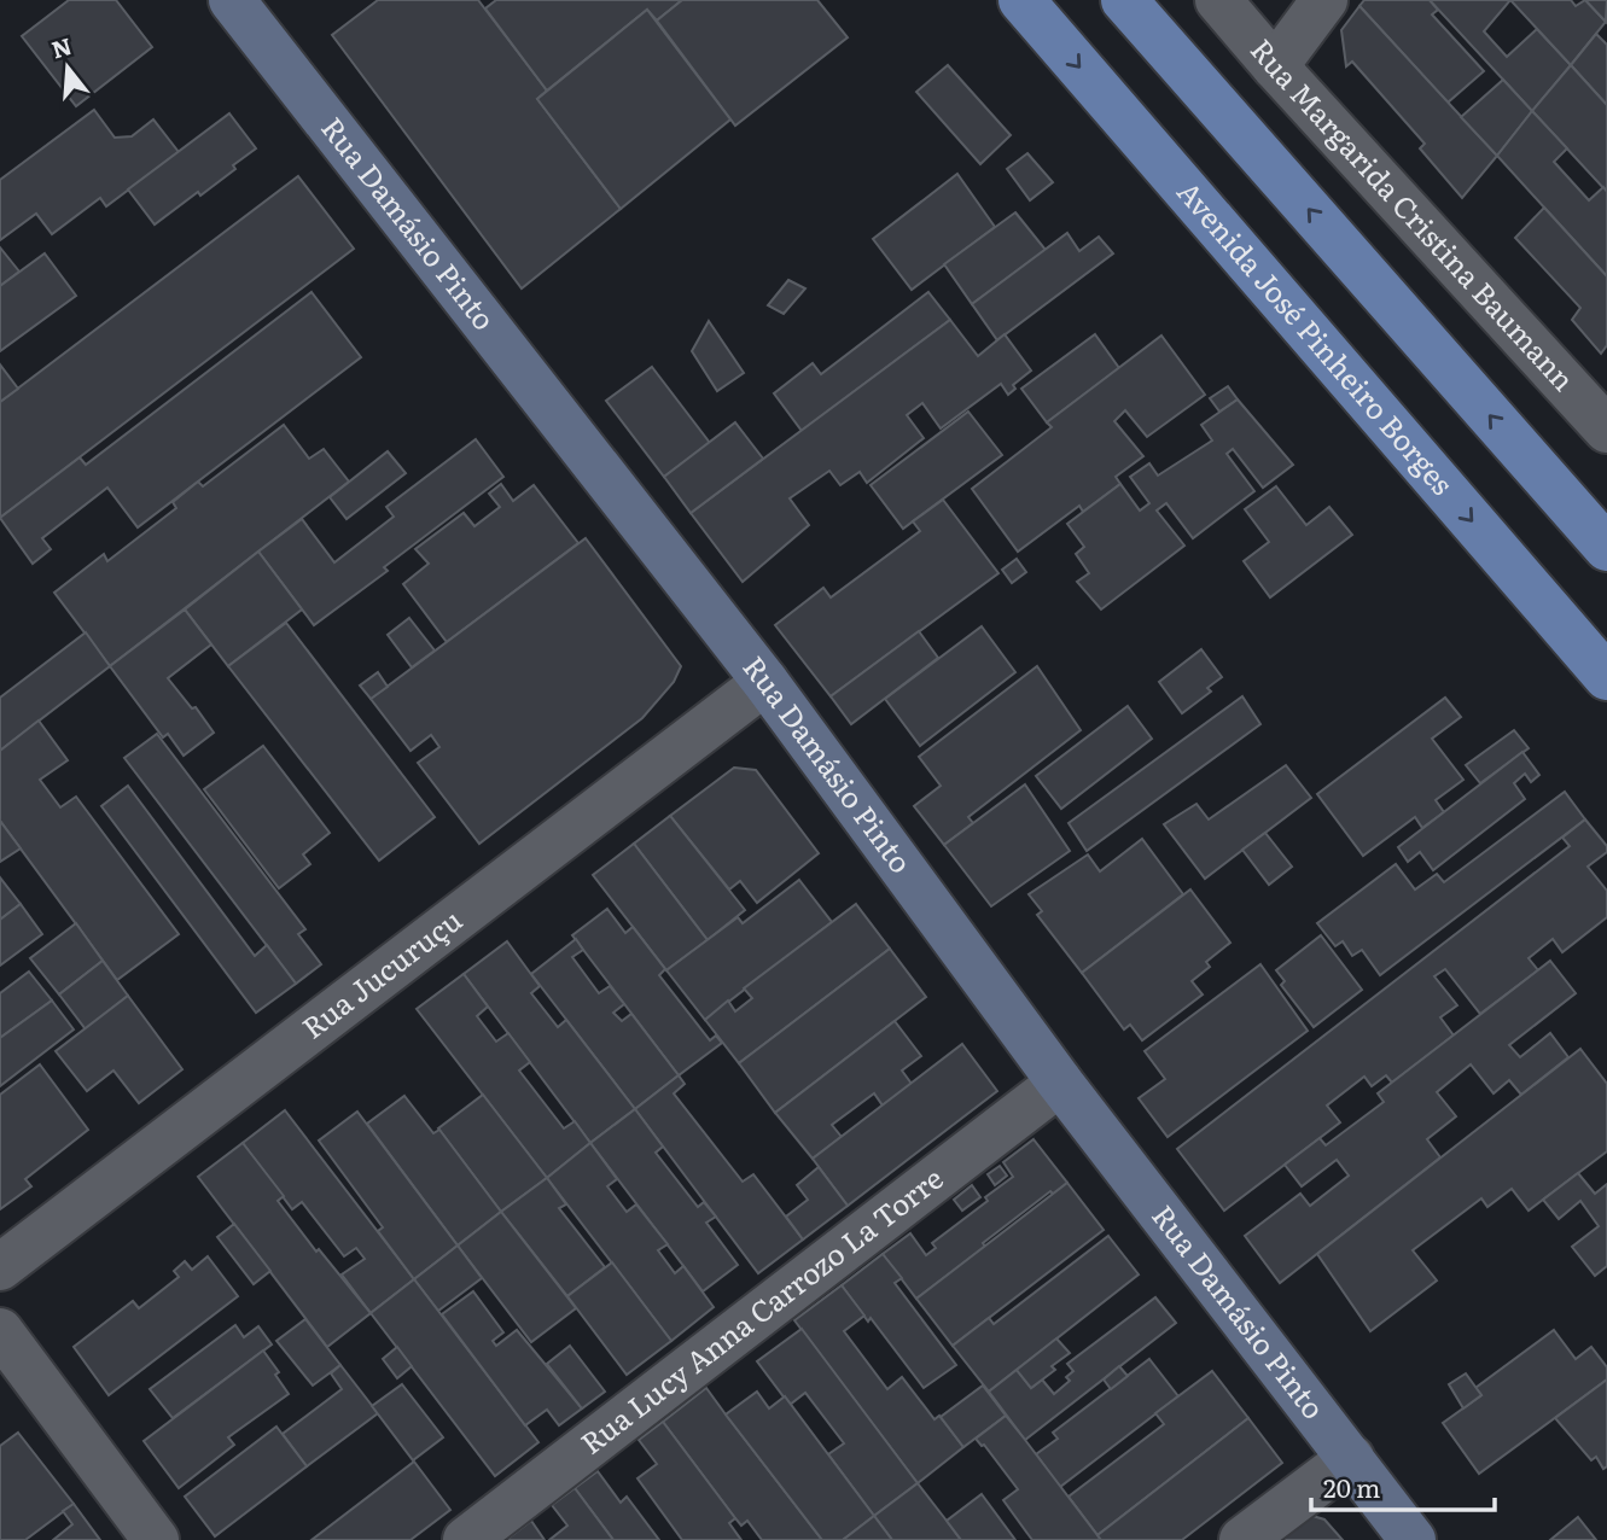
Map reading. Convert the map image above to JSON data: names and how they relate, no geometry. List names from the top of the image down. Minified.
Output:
{"streets":{"main road":["Avenida José Pinheiro Borges"],"street":["Rua Margarida Cristina Baumann","Rua Damásio Pinto","Rua Jucuruçu","Rua Lucy Anna Carrozo La Torre"]},"crossings":[["Rua Damásio Pinto","Rua Jucuruçu"],["Rua Damásio Pinto","Rua Lucy Anna Carrozo La Torre"]],"scale_bar":"20 m","north":"top"}
